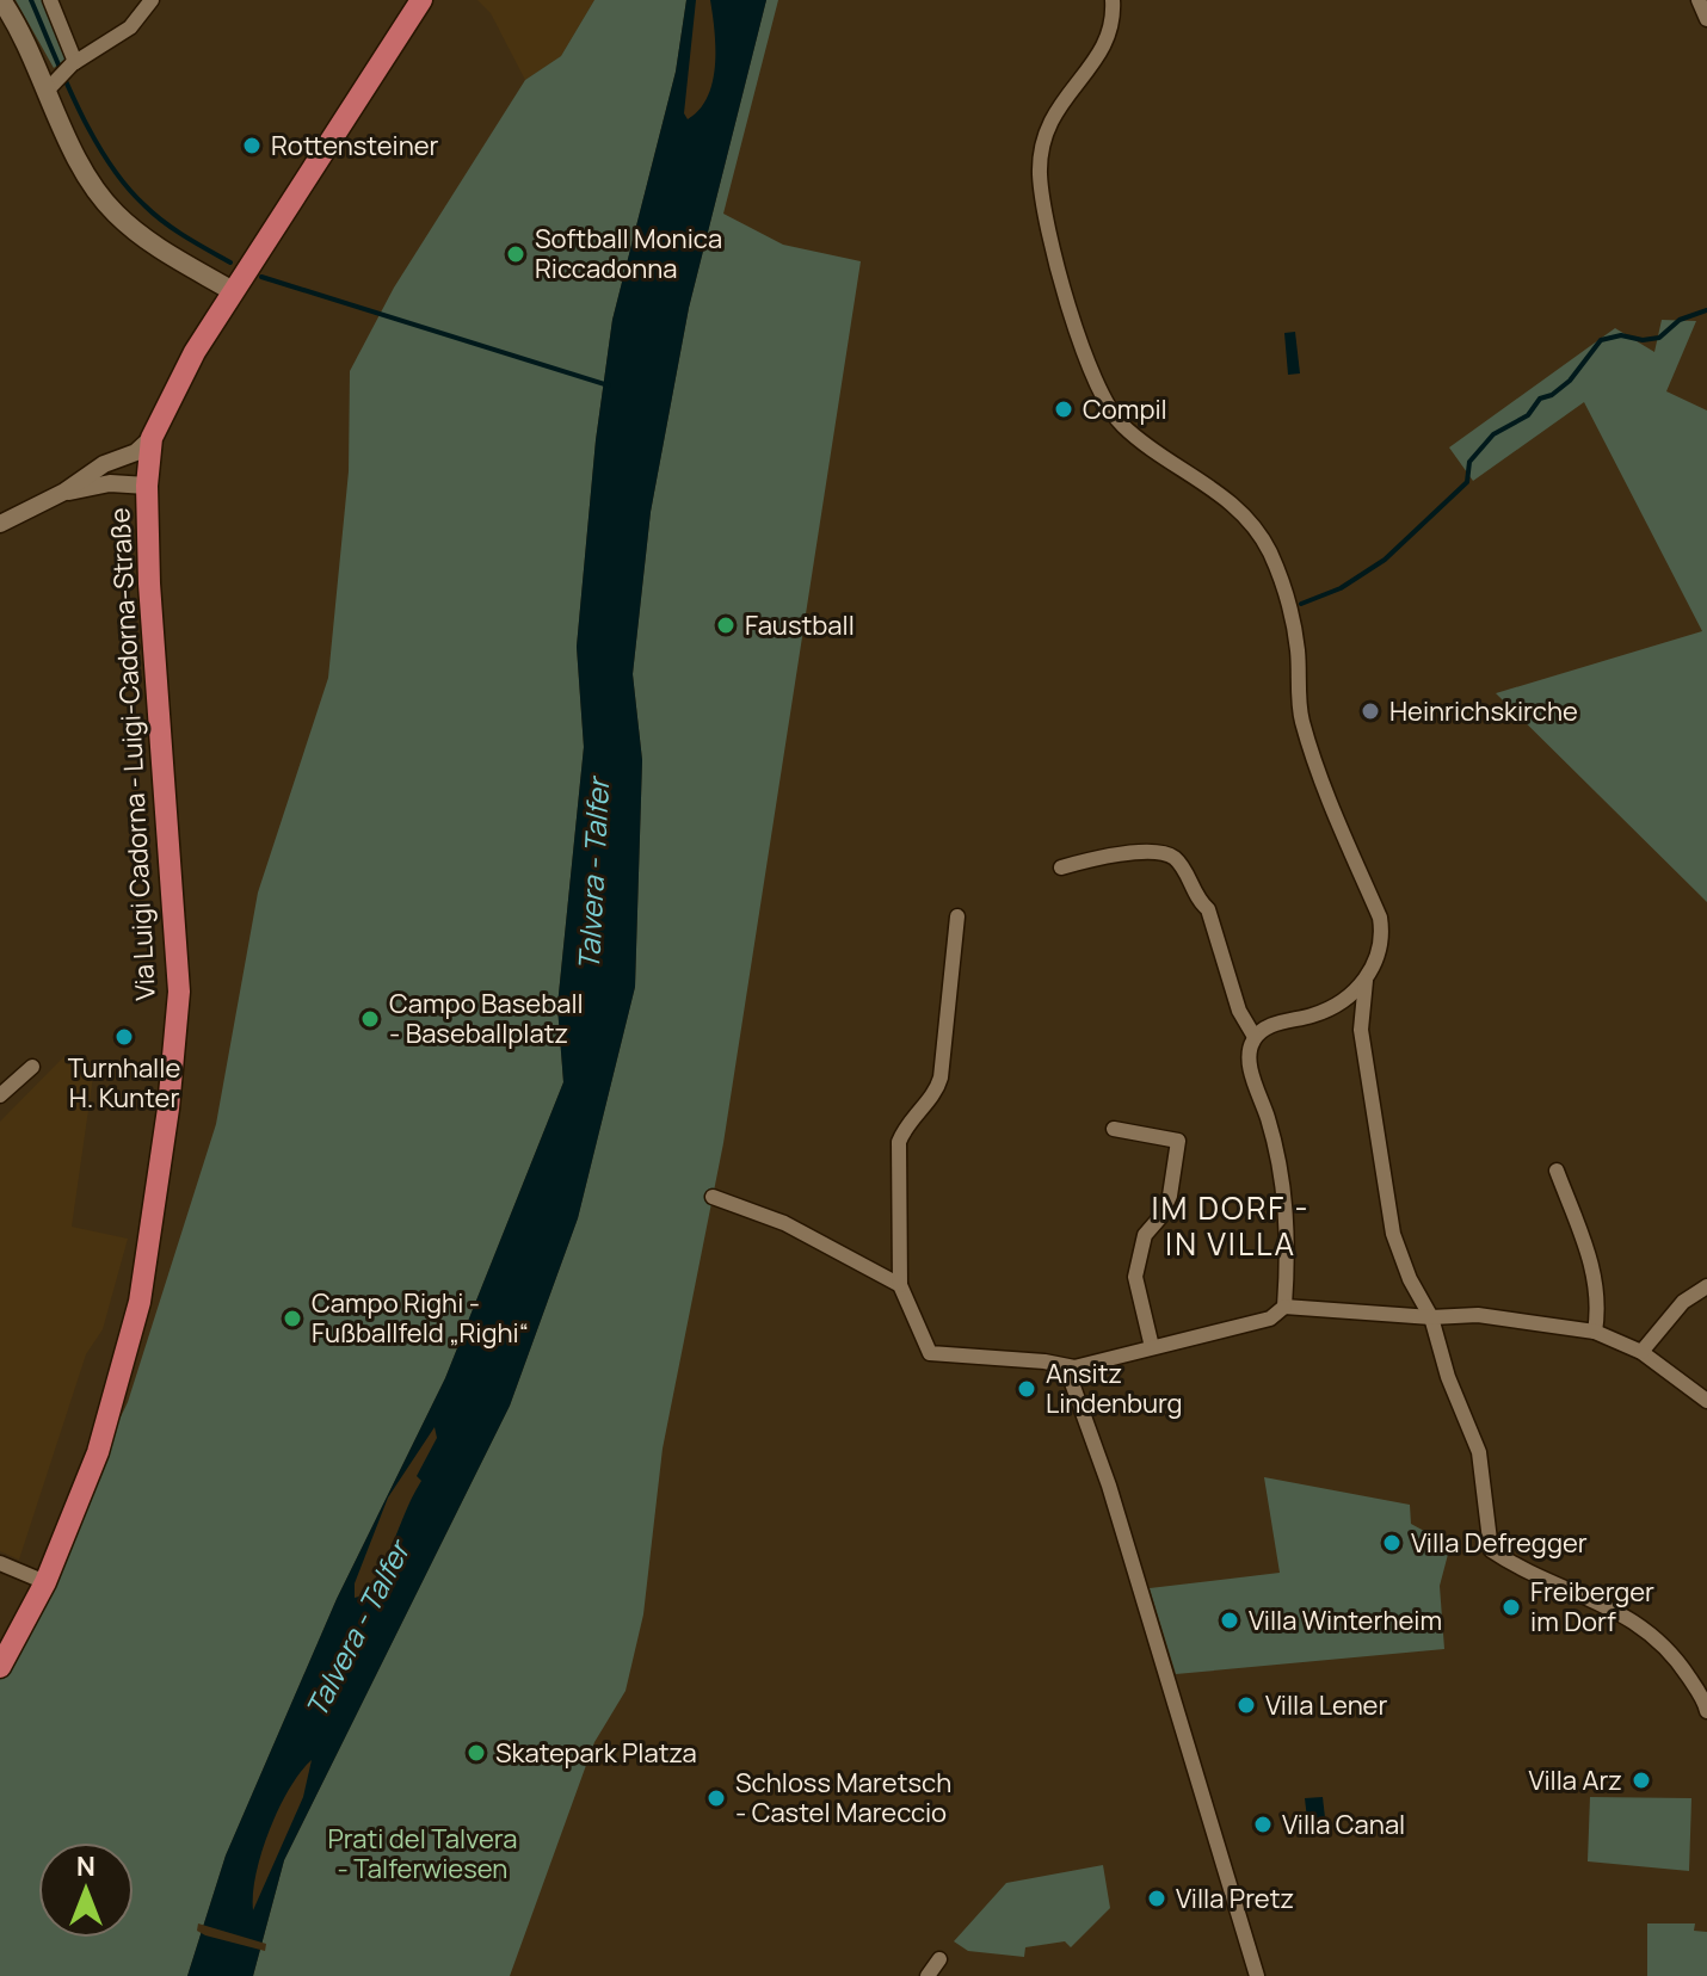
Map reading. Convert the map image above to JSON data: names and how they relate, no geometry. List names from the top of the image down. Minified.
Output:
{"streets":{"main road":["Via Luigi Cadorna - Luigi-Cadorna-Straße"]},"districts":["IM DORF - IN VILLA"],"water":["Talvera - Talfer"],"parks":["Prati del Talvera - Talferwiesen"],"places":["Rottensteiner","Softball Monica Riccadonna","Compil","Faustball","Heinrichskirche","Campo Baseball - Baseballplatz","Turnhalle H. Kunter","Campo Righi - Fußballfeld „Righi“","Ansitz Lindenburg","Villa Defregger","Freiberger im Dorf","Villa Winterheim","Villa Lener","Skatepark Platza","Villa Arz","Schloss Maretsch - Castel Mareccio","Villa Canal","Villa Pretz"],"north":"top"}
